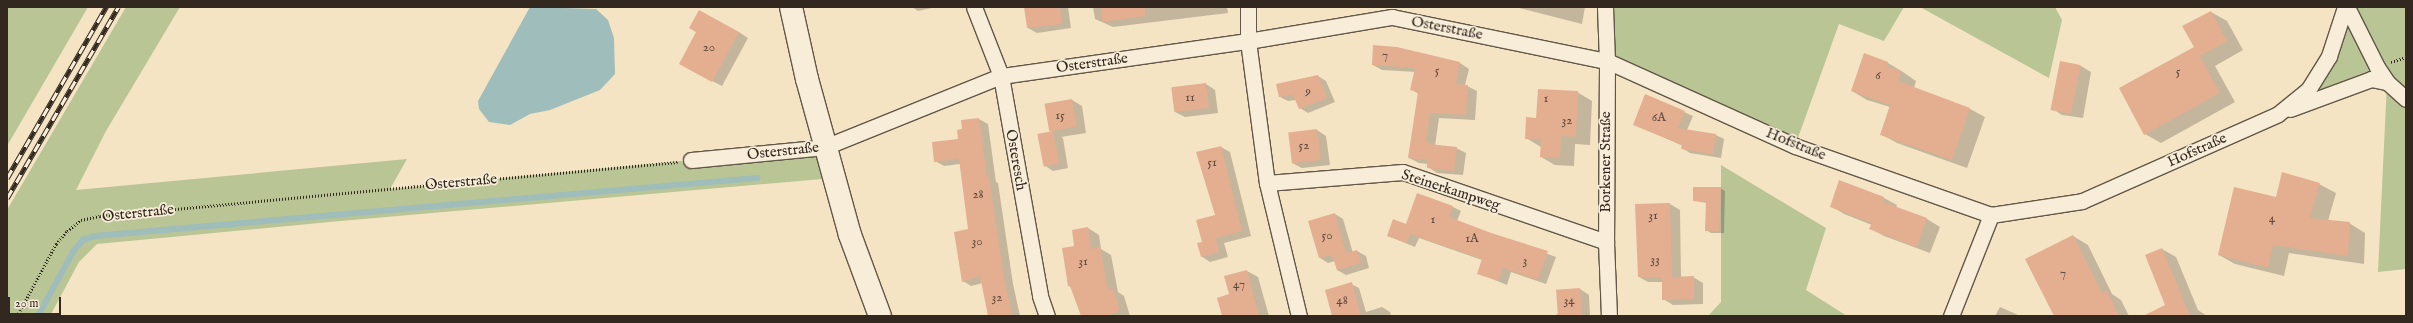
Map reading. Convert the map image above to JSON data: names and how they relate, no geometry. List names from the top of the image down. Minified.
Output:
{"streets":{"street":["Osterstraße","Hofstraße","Osteresch","Borkener Straße","Steinerkampweg"]},"crossings":[["Osterstraße","Hofstraße"],["Osterstraße","Osteresch"],["Osterstraße","Borkener Straße"],["Hofstraße","Borkener Straße"],["Borkener Straße","Steinerkampweg"]],"house_numbers":["20","7","5","5","6","9","11","1","15","6A","32","52","51","28","31","4","1","50","1A","30","33","3","31","7","47","32","48","34"],"scale_bar":"20 m"}
